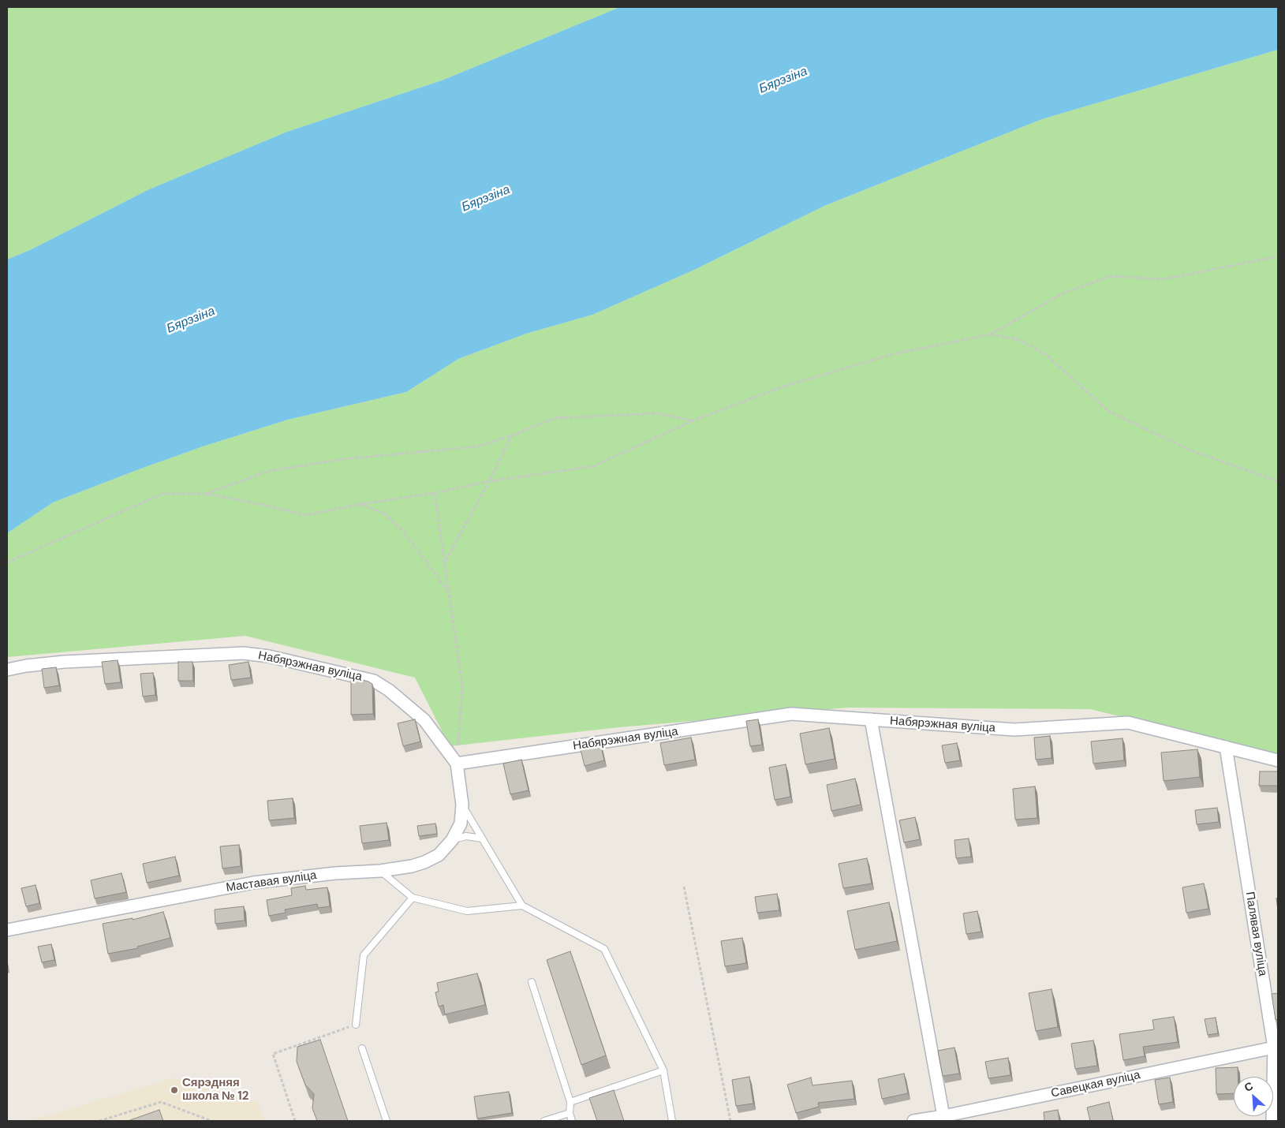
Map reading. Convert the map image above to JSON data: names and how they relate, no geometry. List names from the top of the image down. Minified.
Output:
{"streets":{"street":["Набярэжная вуліца","Маставая вуліца","Палявая вуліца","Савецкая вуліца"]},"crossings":[["Набярэжная вуліца","Маставая вуліца"],["Набярэжная вуліца","Палявая вуліца"],["Палявая вуліца","Савецкая вуліца"]],"water":["Бярэзіна"],"places":["Сярэдняя школа № 12"],"north":"top left"}
